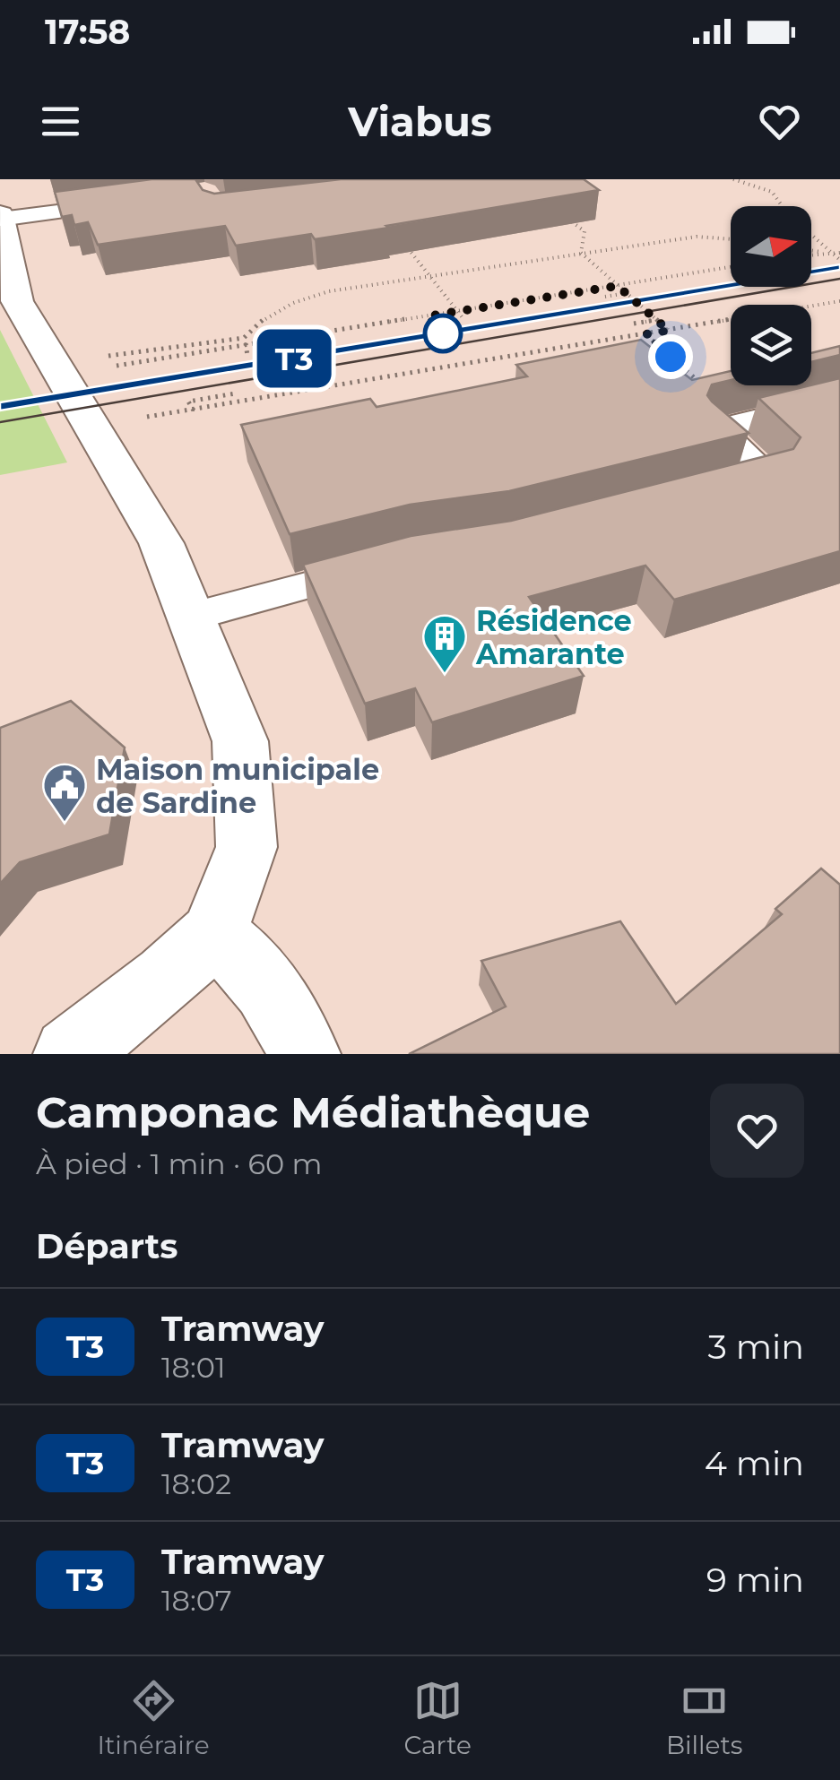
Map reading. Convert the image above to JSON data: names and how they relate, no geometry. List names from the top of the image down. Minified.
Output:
{"places":{"building":["Résidence Amarante"],"public building":["Maison municipale de Sardine"]},"lines":["tram line T3"],"north":"right","page":{"status":"17:58","header":"Viabus","on_map":"T3","heading":[["Camponac Médiathèque","À pied · 1 min · 60 m"],"Départs"],"list":[{"mark":"T3","name":"Tramway","note":"18:01","value":"3 min"},{"mark":"T3","name":"Tramway","note":"18:02","value":"4 min"},{"mark":"T3","name":"Tramway","note":"18:07","value":"9 min"}],"tabs":["Itinéraire","Carte","Billets"]}}
